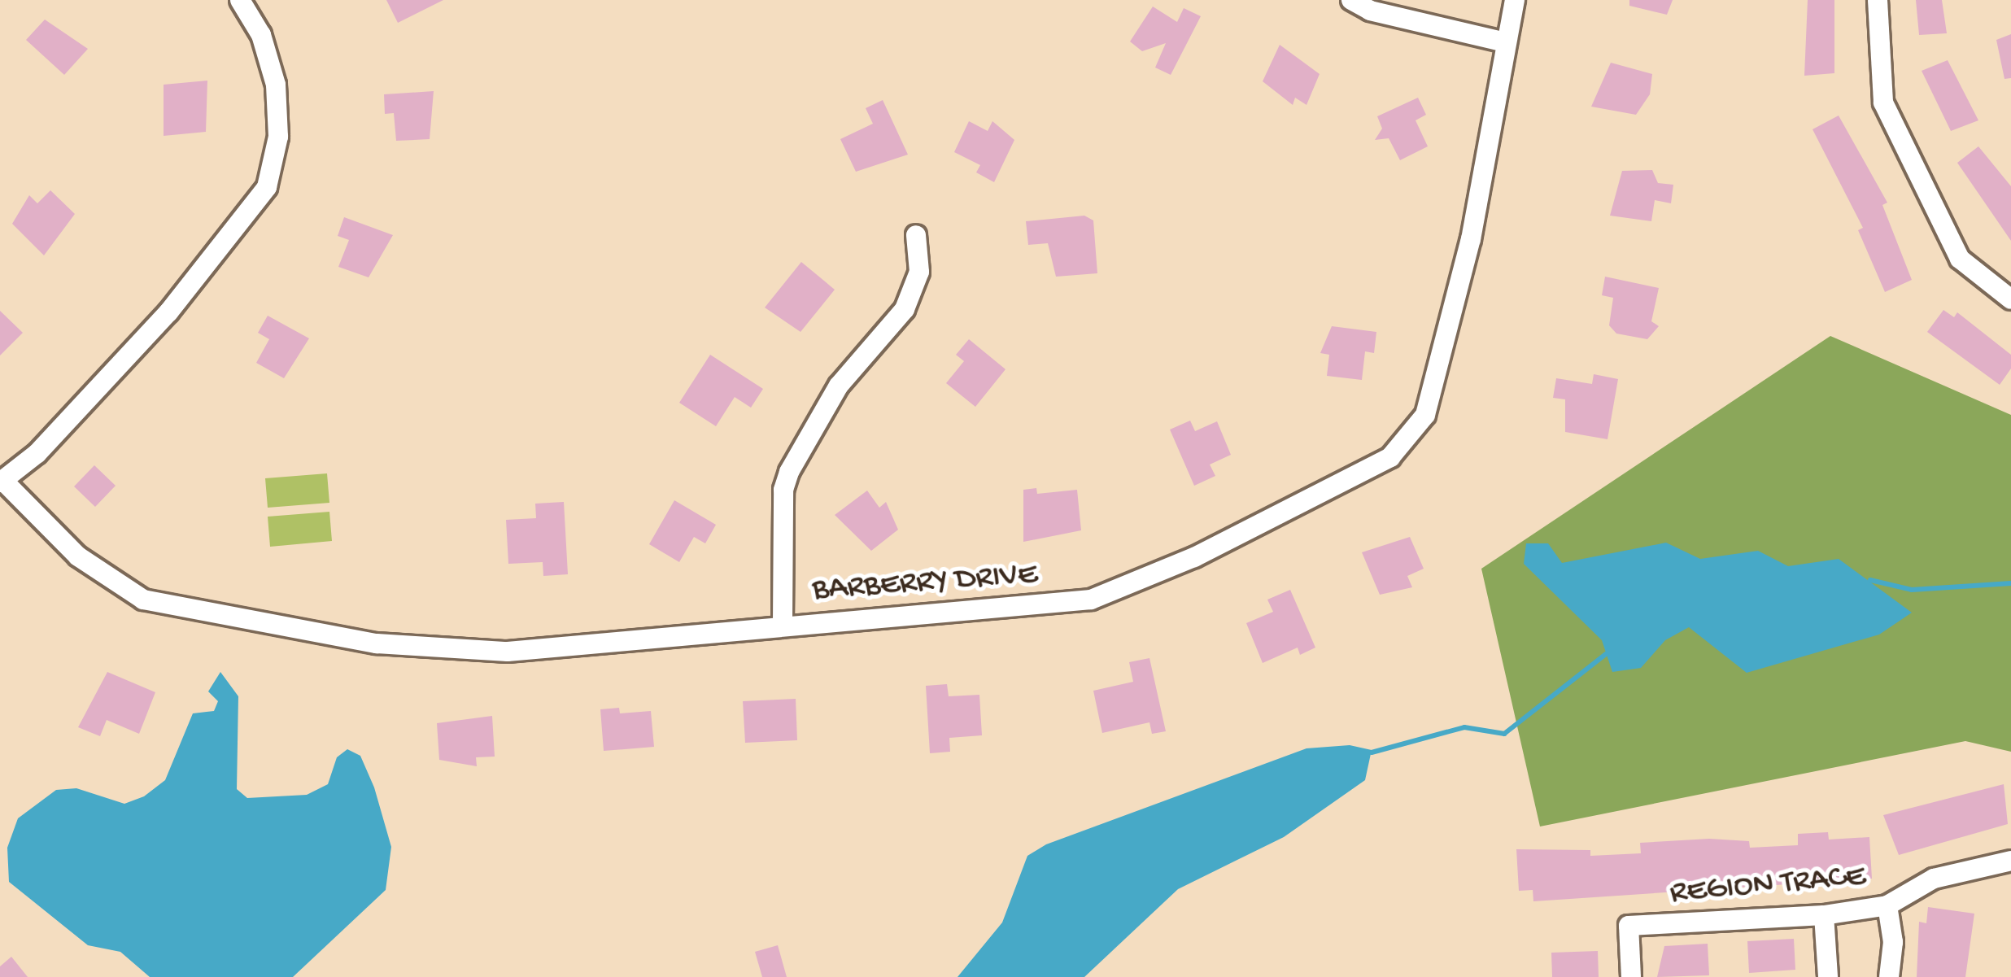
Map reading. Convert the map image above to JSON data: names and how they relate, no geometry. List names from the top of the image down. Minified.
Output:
{"streets":{"street":["BARBERRY DRIVE","REGION TRACE"]}}
